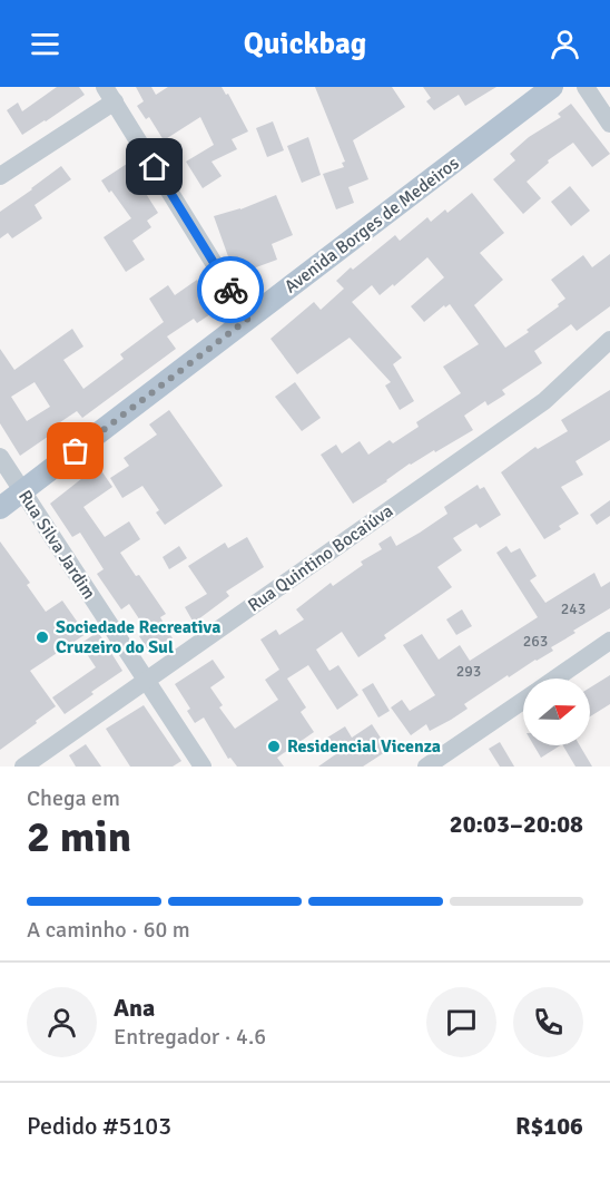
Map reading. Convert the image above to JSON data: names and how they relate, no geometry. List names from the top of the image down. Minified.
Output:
{"streets":{"main road":["Avenida Borges de Medeiros"],"street":["Rua Silva Jardim","Rua Quintino Bocaiúva"]},"crossings":[["Avenida Borges de Medeiros","Rua Silva Jardim"],["Rua Silva Jardim","Rua Quintino Bocaiúva"]],"places":["Sociedade Recreativa Cruzeiro do Sul","Residencial Vicenza"],"house_numbers":["243","263","293"],"north":"right","page":{"header":"Quickbag","heading":["2 min","Chega em","20:03–20:08"],"panel":["Ana","Entregador · 4.6","Pedido #5103","R$106"],"bar":"A caminho · 60 m"}}
